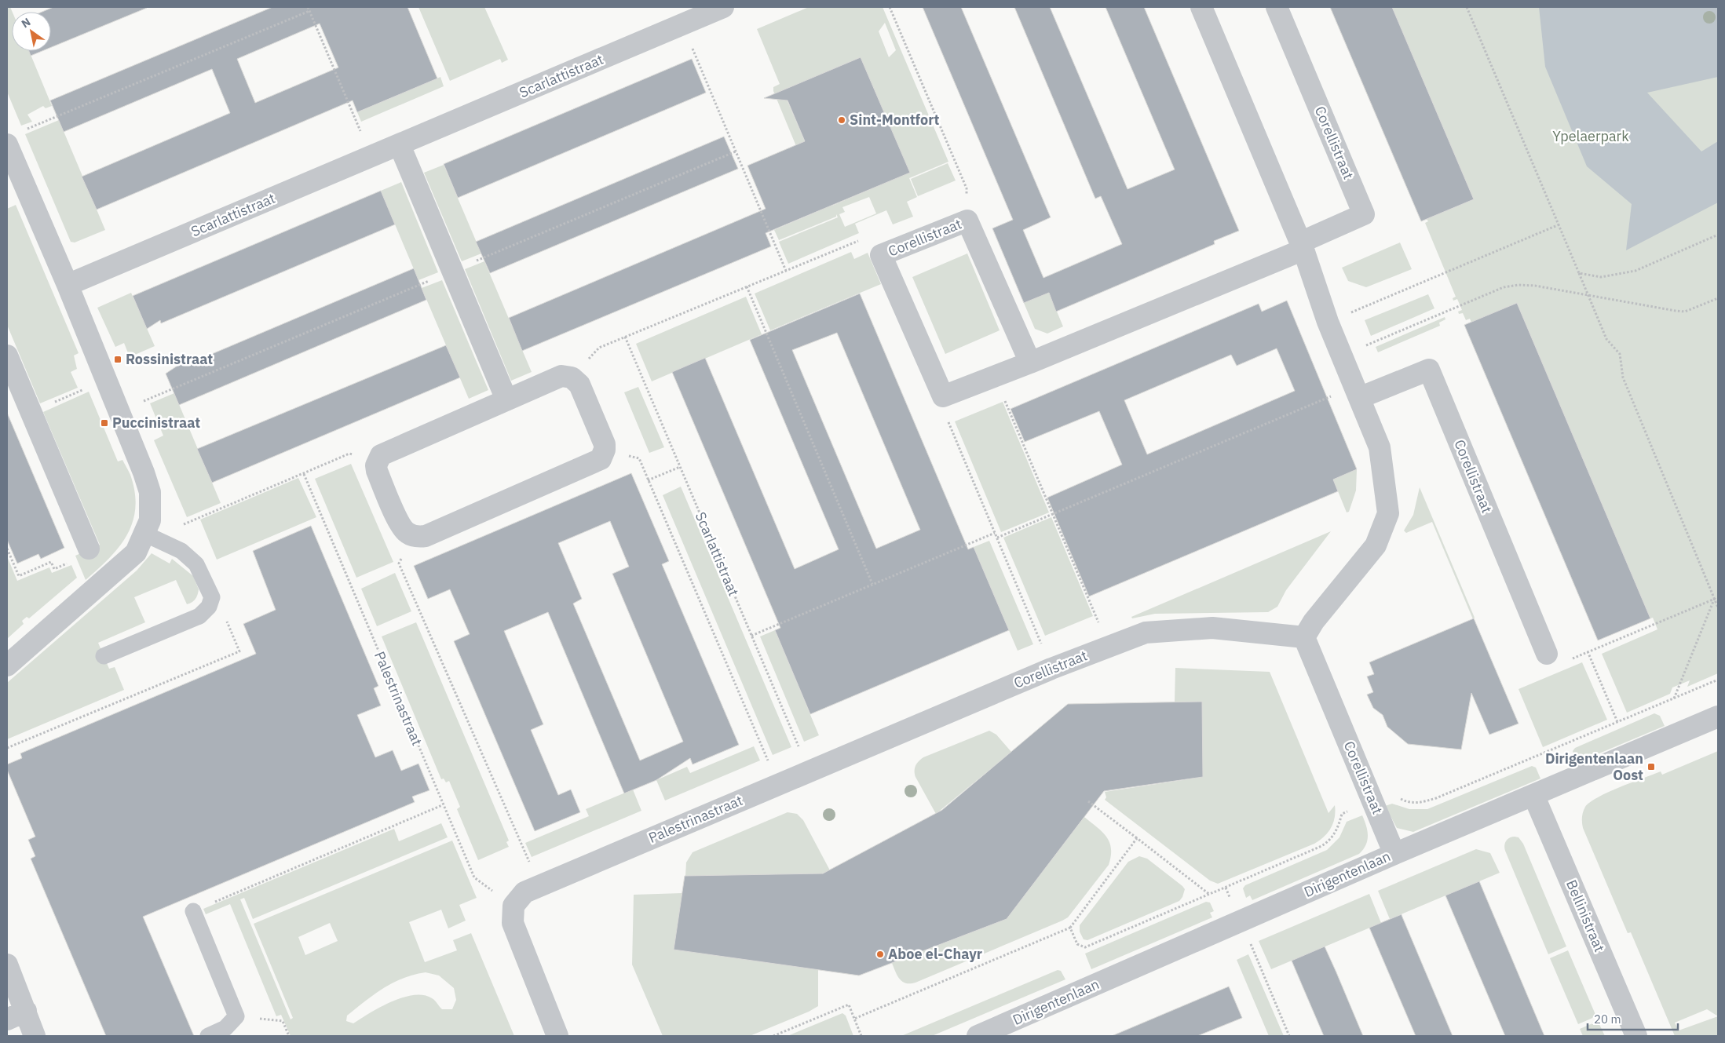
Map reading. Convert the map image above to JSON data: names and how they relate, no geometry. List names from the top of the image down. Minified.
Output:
{"streets":{"street":["Scarlattistraat","Corellistraat","Palestrinastraat","Dirigentenlaan","Bellinistraat"]},"crossings":[["Scarlattistraat","Corellistraat"],["Scarlattistraat","Palestrinastraat"],["Corellistraat","Palestrinastraat"],["Corellistraat","Dirigentenlaan"],["Dirigentenlaan","Bellinistraat"]],"parks":["Ypelaerpark"],"places":{"other":["Sint-Montfort","Aboe el-Chayr"],"transit":["Rossinistraat","Puccinistraat","Dirigentenlaan Oost"]},"scale_bar":"20 m","north":"top left"}
